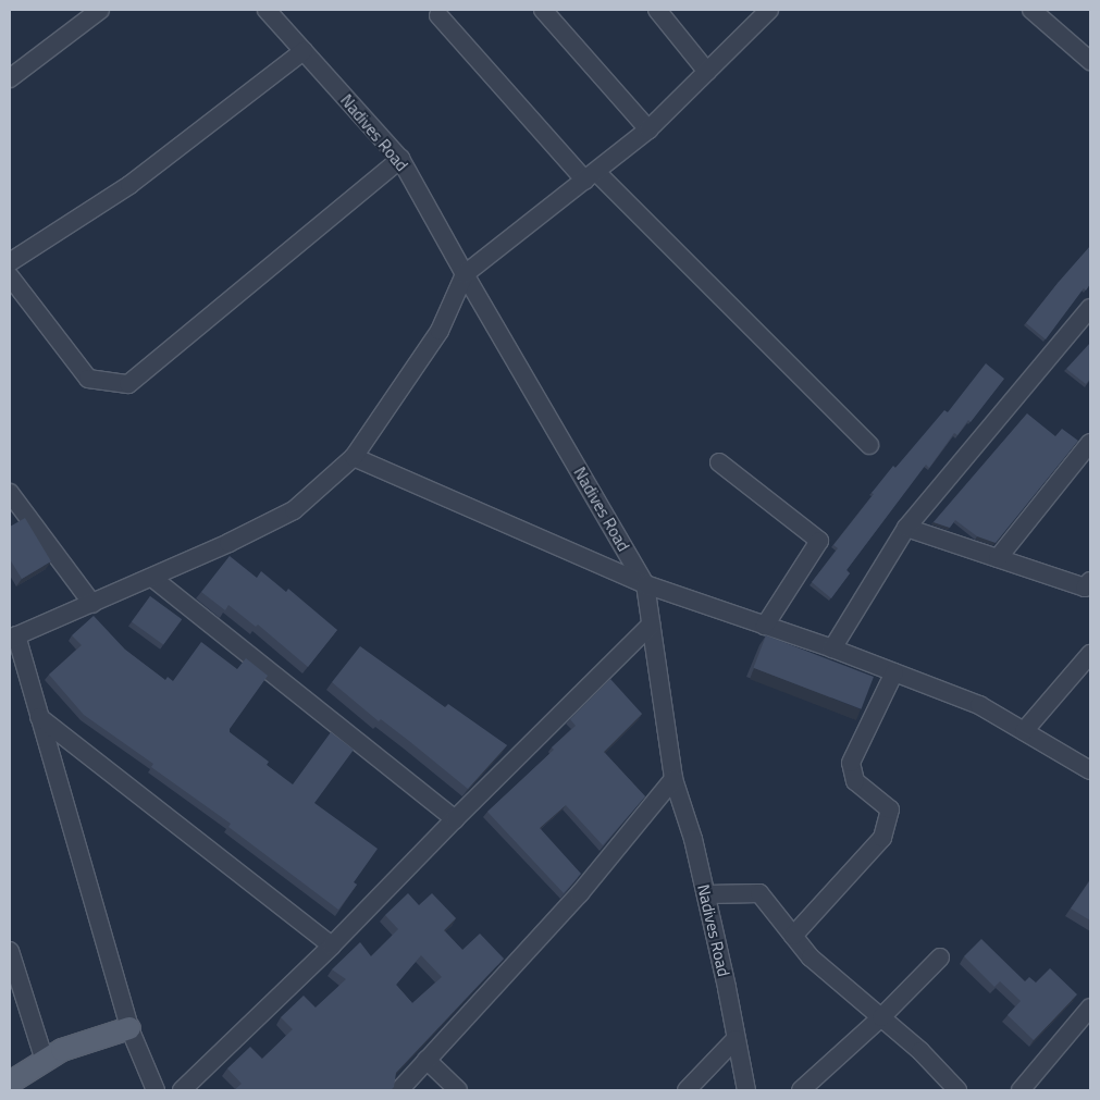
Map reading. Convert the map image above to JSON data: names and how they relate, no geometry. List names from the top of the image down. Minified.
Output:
{"streets":{"street":["Nadives Road"]}}
